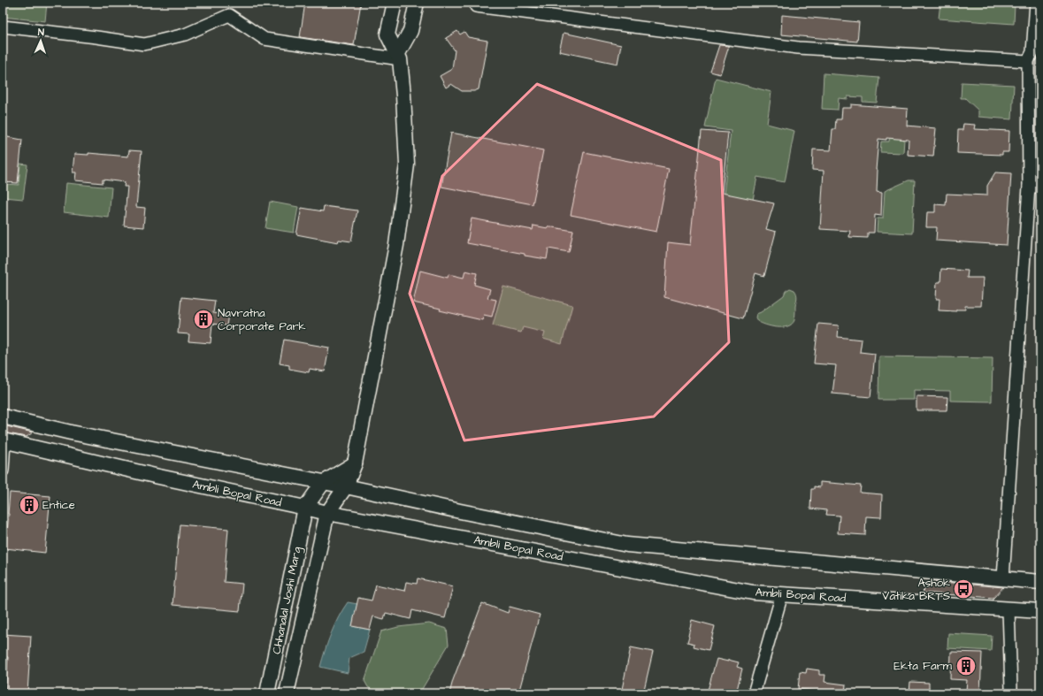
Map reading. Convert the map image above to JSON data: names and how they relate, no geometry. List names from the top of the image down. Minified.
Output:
{"streets":{"street":["Ambli Bopal Road","Chhanalal Joshi Marg"]},"crossings":[["Ambli Bopal Road","Chhanalal Joshi Marg"]],"places":{"building":["Navratna Corporate Park","Entice","Ekta Farm"],"bus stop":["Ashok Vatika BRTS"]},"north":"top"}
